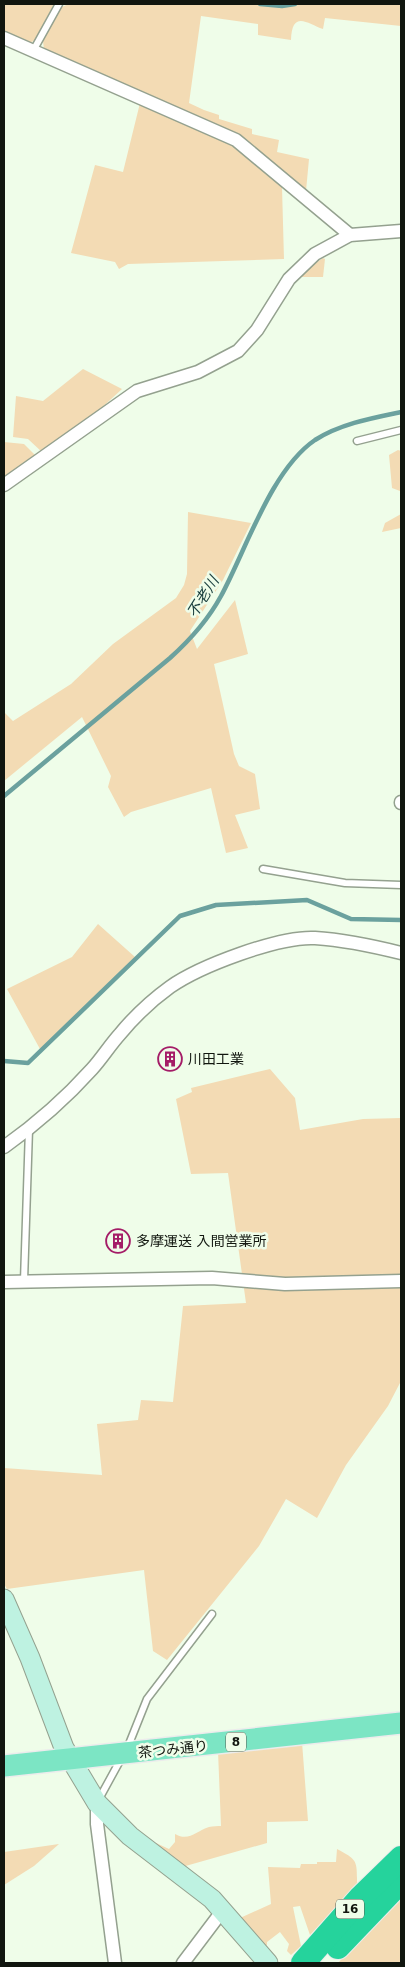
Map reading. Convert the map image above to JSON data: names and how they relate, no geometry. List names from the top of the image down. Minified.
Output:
{"streets":{"highway":["16"],"main road":["8","茶つみ通り"]},"water":["不老川"],"places":{"building":["川田工業","多摩運送 入間営業所"]}}
